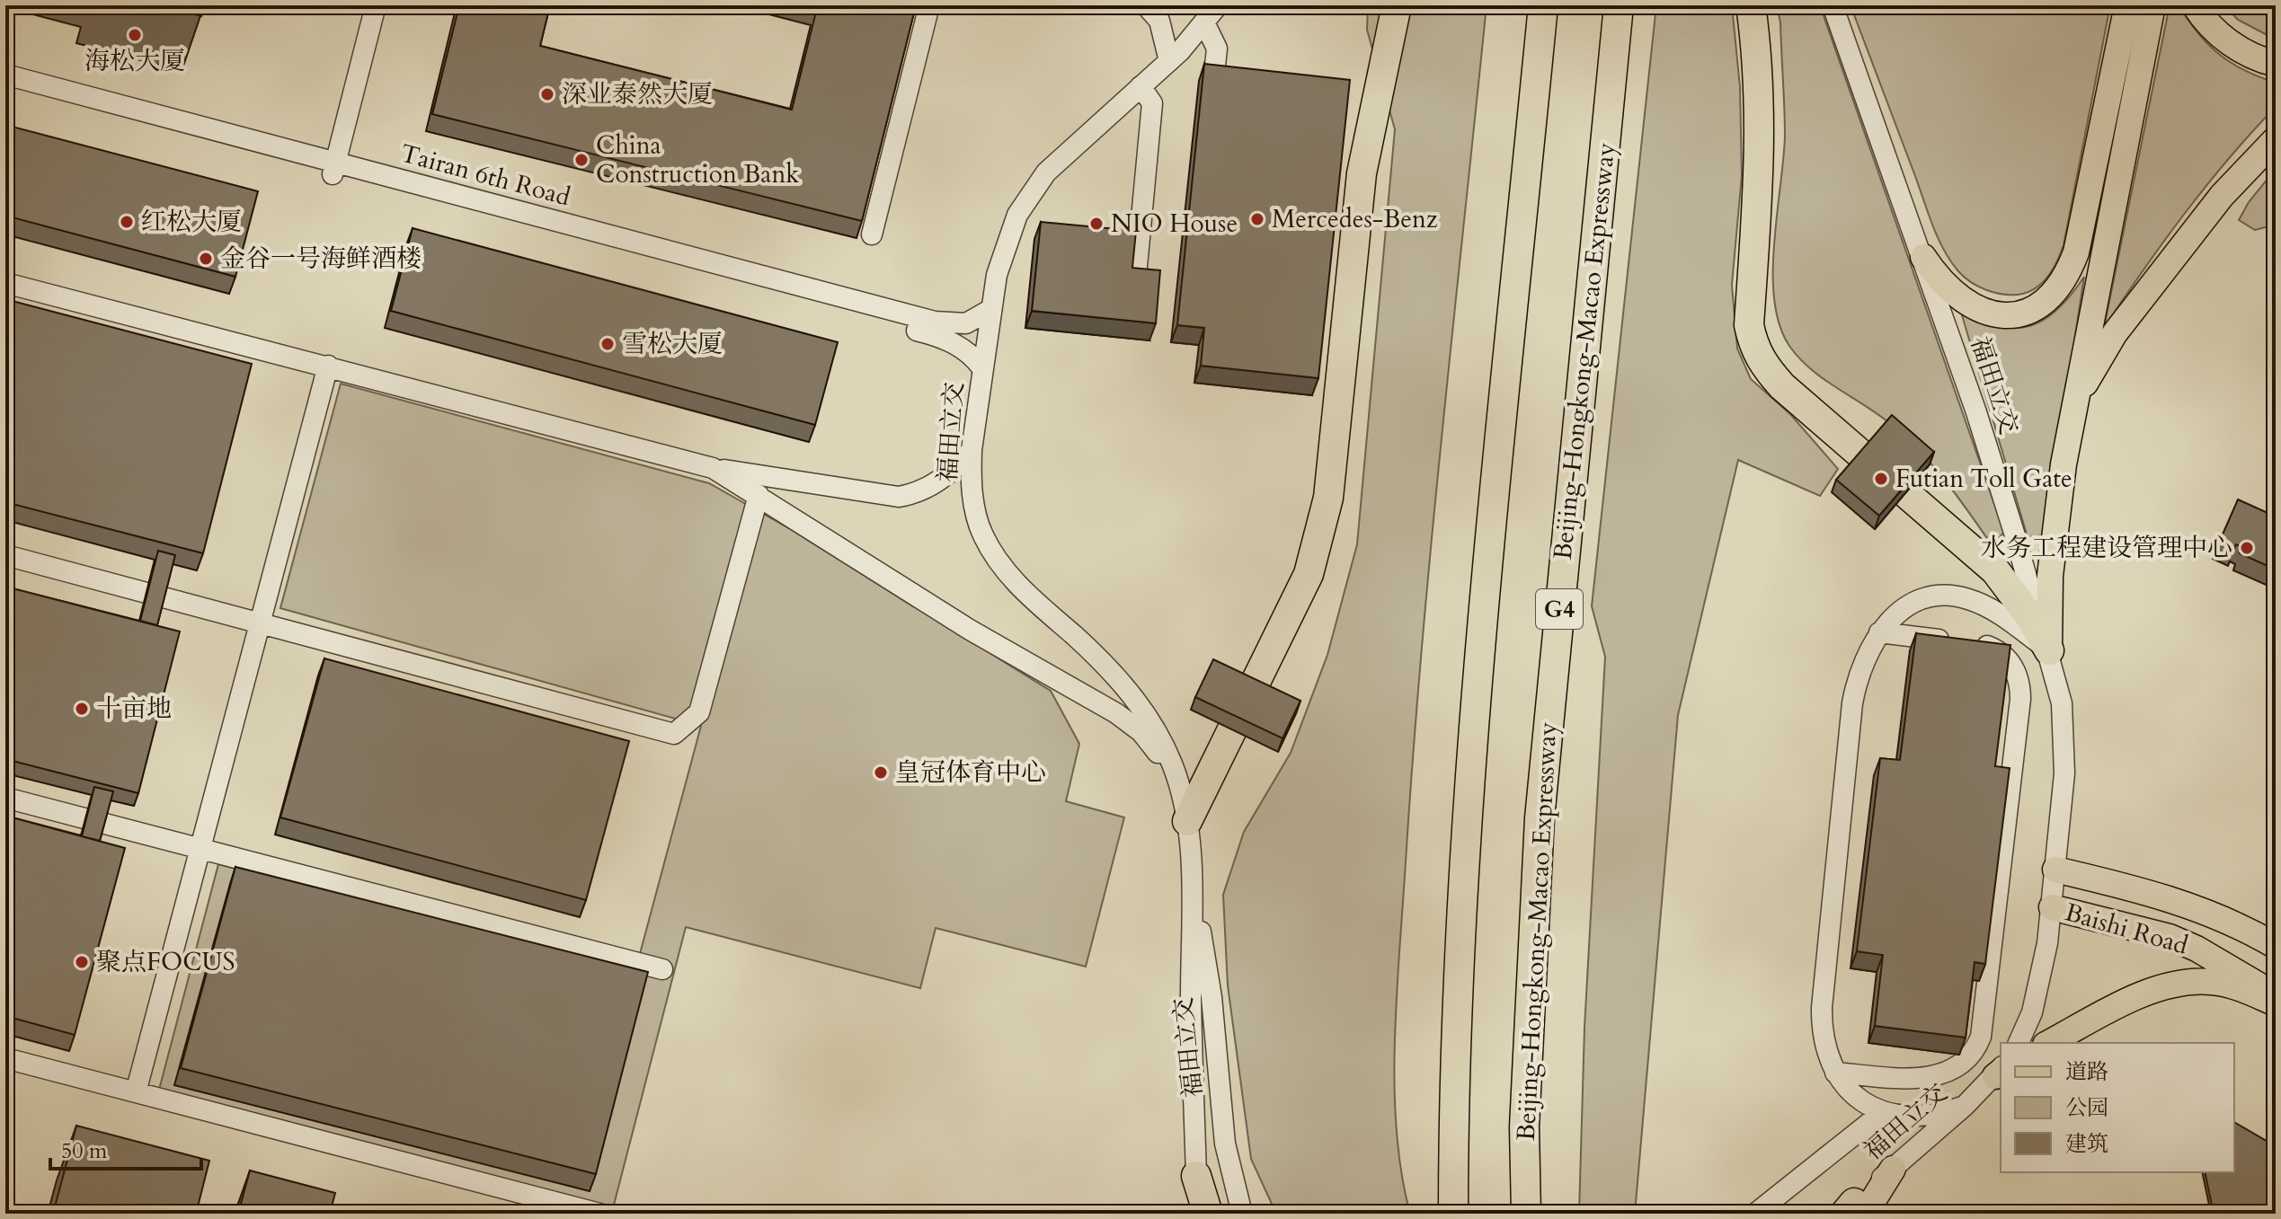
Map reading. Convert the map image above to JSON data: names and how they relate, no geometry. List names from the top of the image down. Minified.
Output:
{"streets":{"highway":["Beijing-Hongkong-Macao Expressway","G4"],"main road":["Baishi Road"],"street":["Tairan 6th Road","福田立交"]},"crossings":[["Tairan 6th Road","福田立交"],["福田立交","Baishi Road"]],"places":["海松大厦","深业泰然大厦","China Construction Bank","Mercedes-Benz","红松大厦","NIO House","金谷一号海鲜酒楼","雪松大厦","Futian Toll Gate","水务工程建设管理中心","十亩地","皇冠体育中心","聚点FOCUS"],"legend":["道路","公园","建筑"],"scale_bar":"50 m"}
